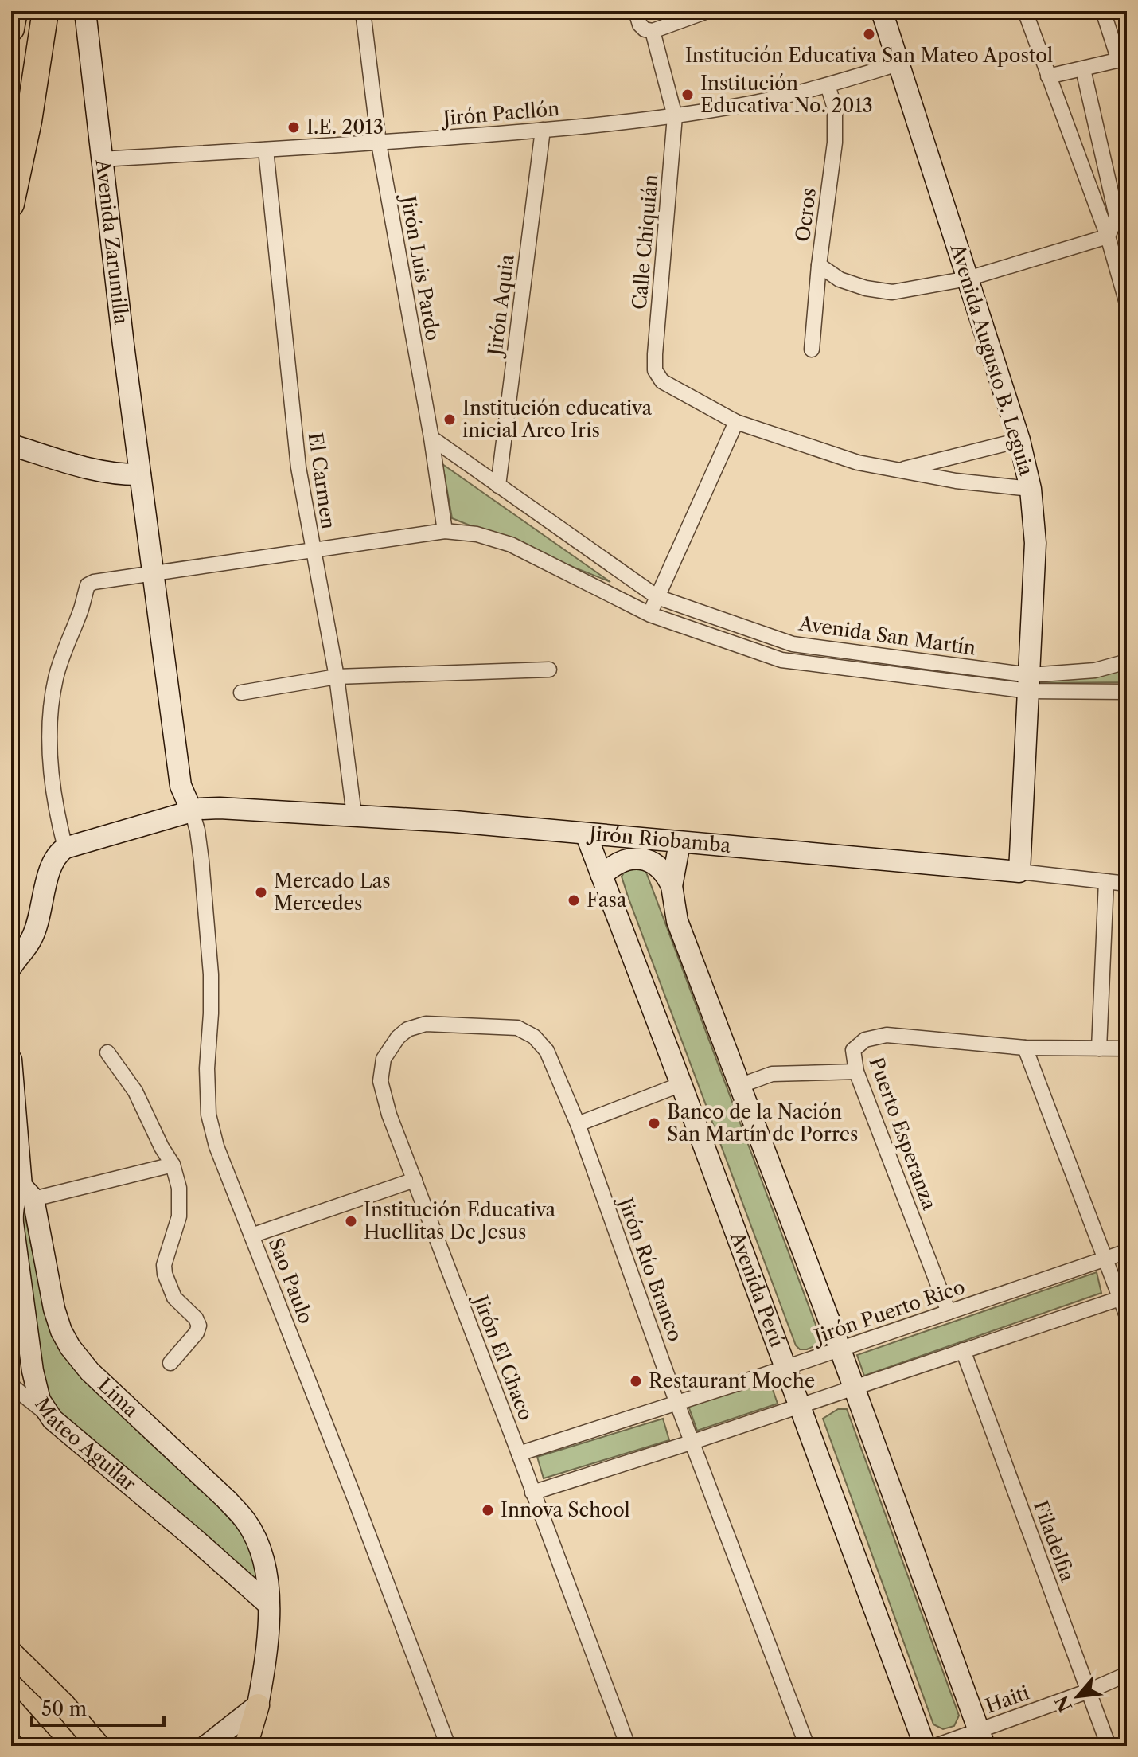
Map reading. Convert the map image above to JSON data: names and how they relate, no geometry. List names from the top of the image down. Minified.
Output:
{"streets":{"main road":["Avenida Zarumilla","Avenida Augusto B. Leguia","Jirón Riobamba","Avenida Perú","Lima","Mateo Aguilar"],"street":["Jirón Pacllón","Ocros","Calle Chiquián","Jirón Luis Pardo","Jirón Aquia","El Carmen","Avenida San Martín","Puerto Esperanza","Jirón Río Branco","Sao Paulo","Jirón Puerto Rico","Jirón El Chaco","Filadelfia","Haiti"]},"crossings":[["Jirón Pacllón","Ocros"],["Jirón Pacllón","Calle Chiquián"],["Jirón Pacllón","Avenida Zarumilla"],["Jirón Pacllón","Jirón Luis Pardo"],["Jirón Pacllón","Jirón Aquia"],["Jirón Pacllón","Avenida Augusto B. Leguia"],["Jirón Pacllón","El Carmen"],["Avenida Zarumilla","Avenida San Martín"],["Avenida Zarumilla","Jirón Riobamba"],["Avenida Zarumilla","Sao Paulo"],["Jirón Luis Pardo","Avenida San Martín"],["Jirón Aquia","Avenida San Martín"],["Avenida Augusto B. Leguia","Avenida San Martín"],["Avenida Augusto B. Leguia","Jirón Riobamba"],["El Carmen","Avenida San Martín"],["El Carmen","Jirón Riobamba"],["Avenida San Martín","Jirón Riobamba"],["Jirón Riobamba","Sao Paulo"],["Jirón Riobamba","Avenida Perú"],["Puerto Esperanza","Jirón Puerto Rico"],["Jirón Río Branco","Jirón Puerto Rico"],["Jirón Río Branco","Jirón El Chaco"],["Avenida Perú","Jirón Puerto Rico"],["Jirón Puerto Rico","Jirón El Chaco"],["Lima","Mateo Aguilar"],["Filadelfia","Haiti"]],"places":["Institución Educativa San Mateo Apostol","Institución Educativa No. 2013","I.E. 2013","Institución educativa inicial Arco Iris","Mercado Las Mercedes","Fasa","Banco de la Nación San Martín de Porres","Institución Educativa Huellitas De Jesus","Restaurant Moche","Innova School"],"scale_bar":"50 m","north":"bottom left"}
